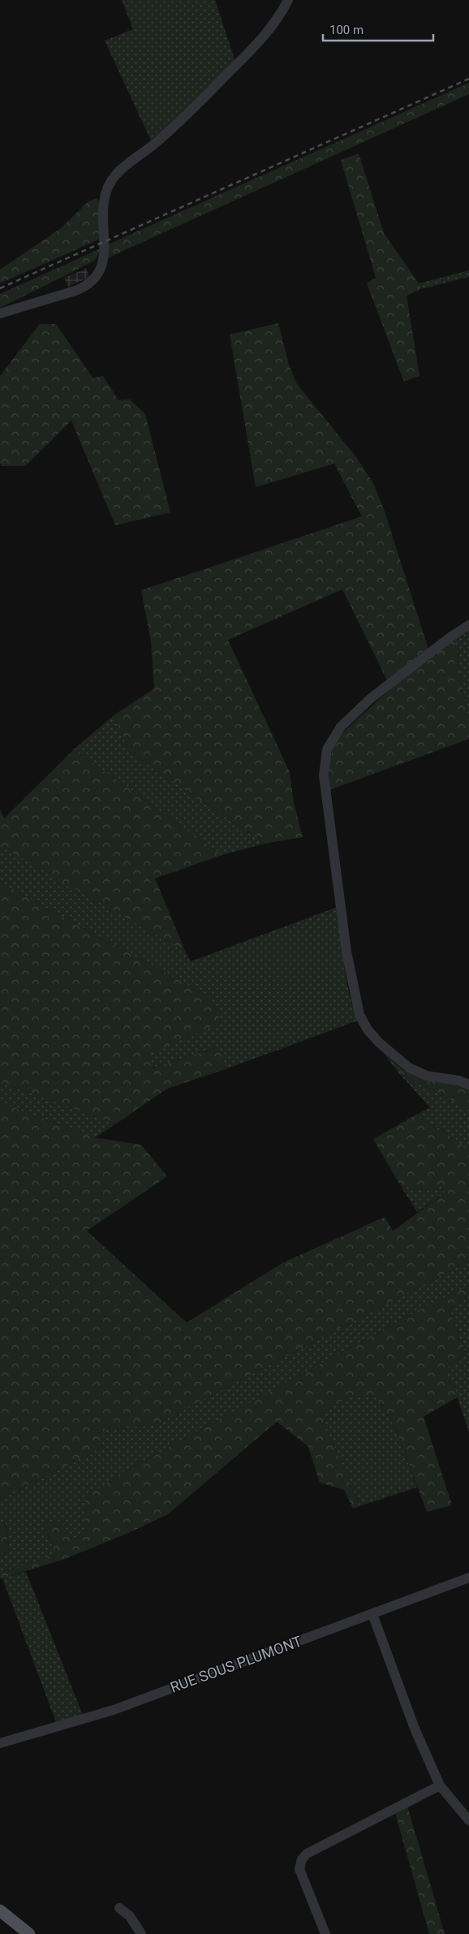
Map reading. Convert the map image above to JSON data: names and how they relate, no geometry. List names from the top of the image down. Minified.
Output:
{"streets":{"street":["RUE SOUS PLUMONT"]},"scale_bar":"100 m"}
